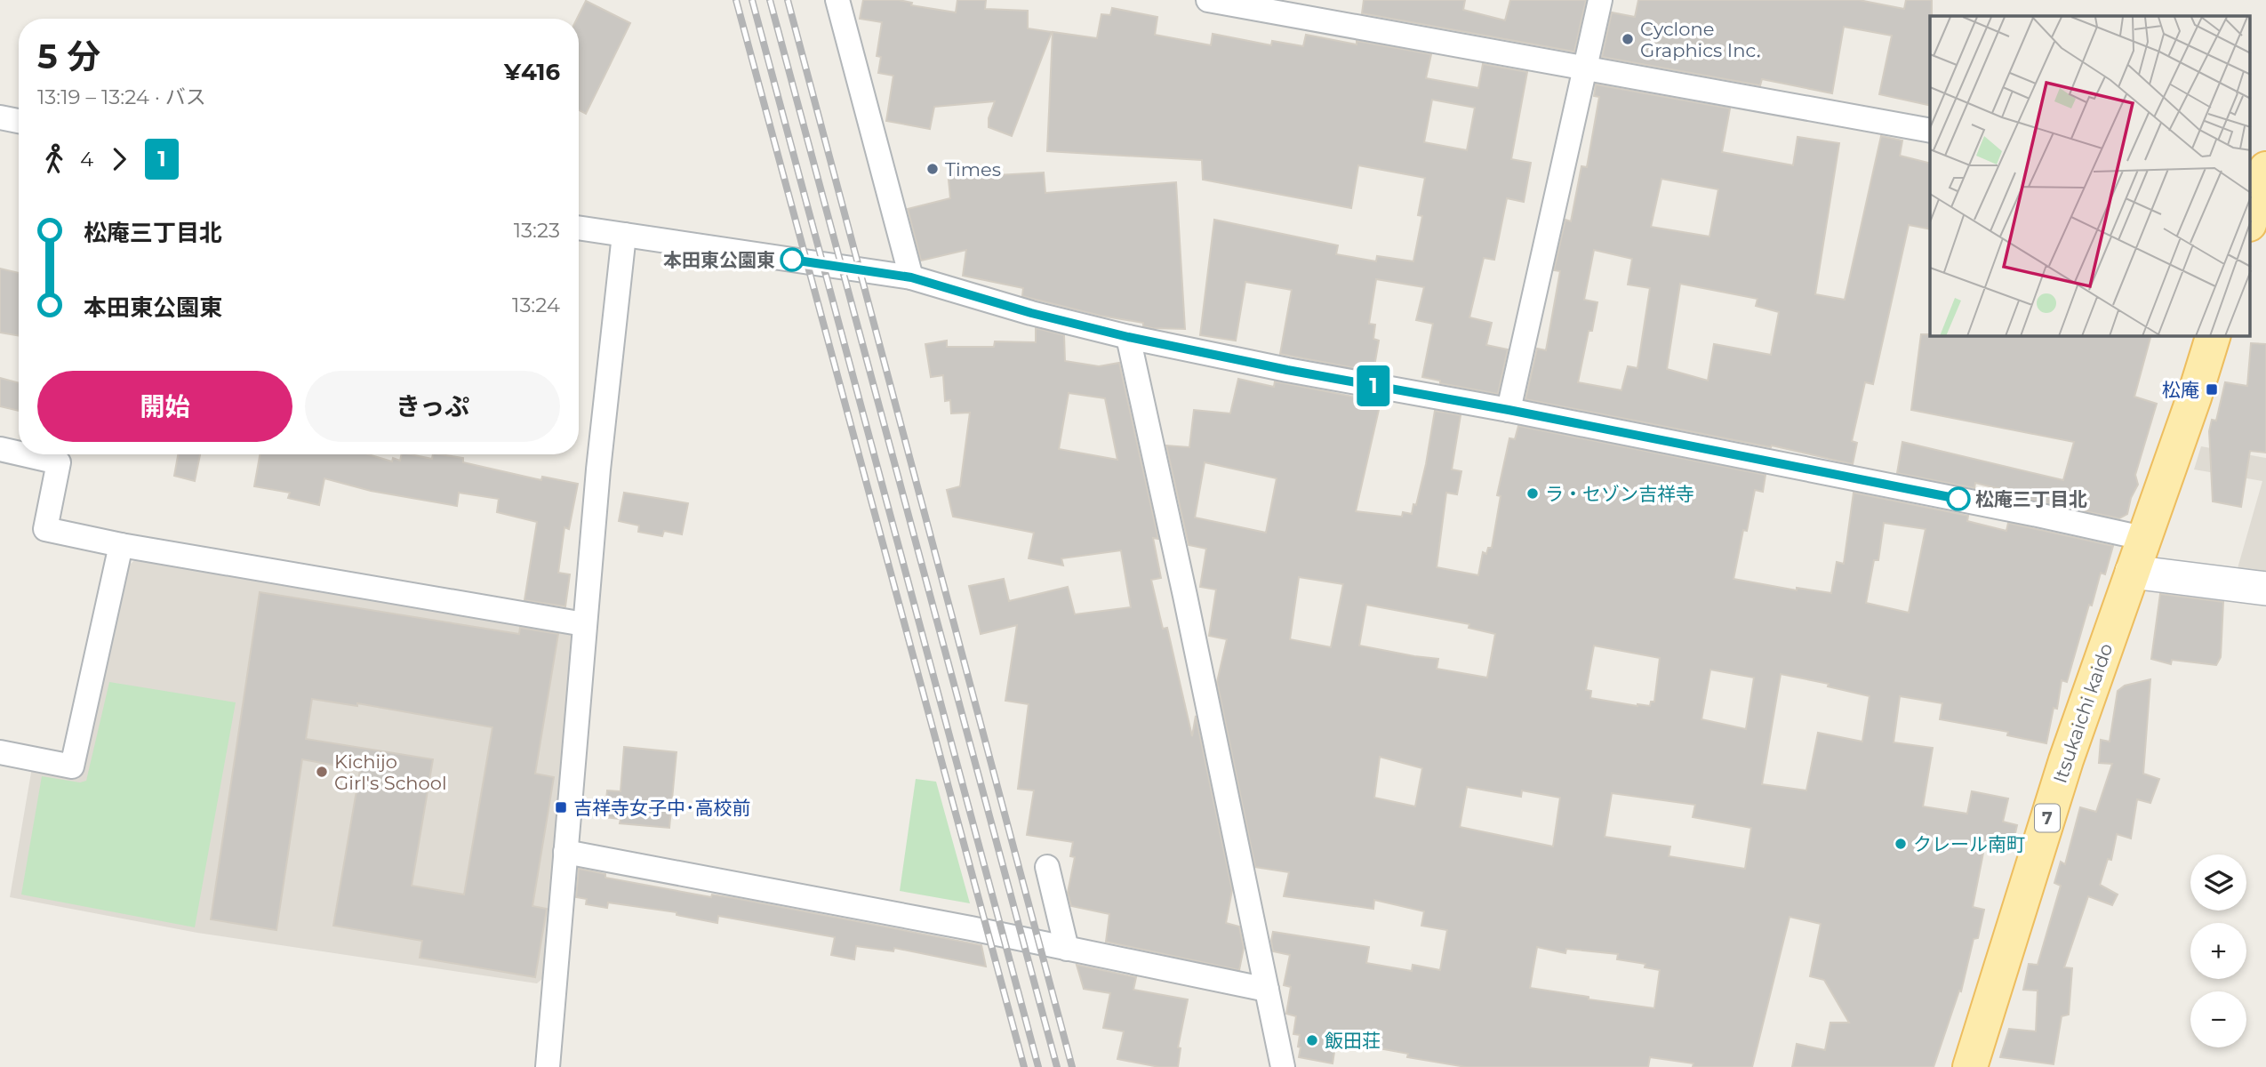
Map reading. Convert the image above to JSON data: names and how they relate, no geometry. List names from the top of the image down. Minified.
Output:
{"streets":{"main road":["Itsukaichi kaido","7"]},"crossings":[["Itsukaichi kaido","7"]],"places":{"other":["Cyclone Graphics Inc.","Times","本田東公園東","ラ・セゾン吉祥寺","松庵三丁目北","Kichijo Girl's School","クレール南町","飯田荘"],"transit":["松庵","吉祥寺女子中･高校前"]},"lines":["bus line 1"],"page":{"on_map":"1","heading":["5 分","13:19 – 13:24 · バス","¥416"],"legs":["4","1"],"list":[{"name":"松庵三丁目北","value":"13:23"},{"name":"本田東公園東","value":"13:24"}],"buttons":["開始","きっぷ"],"map_buttons":["+","−"]}}
